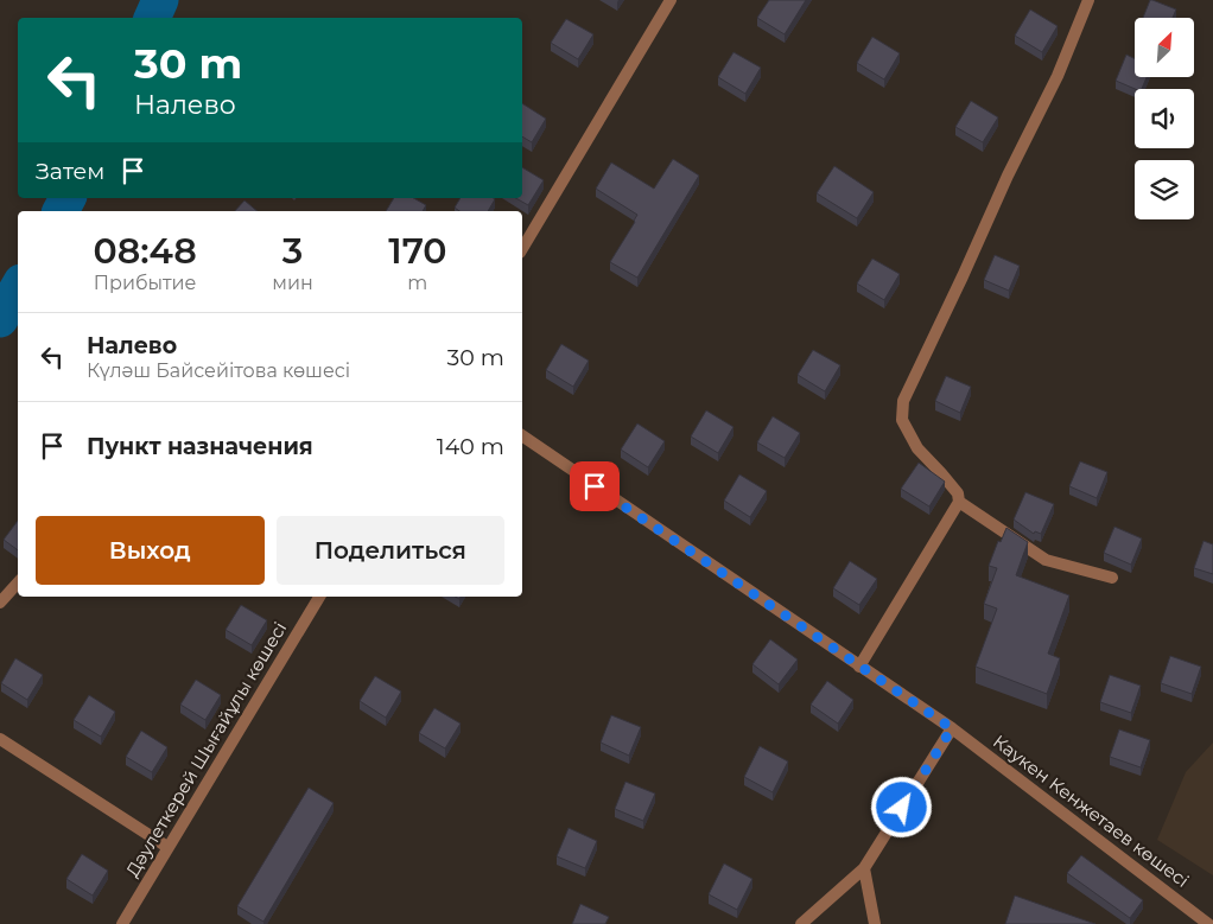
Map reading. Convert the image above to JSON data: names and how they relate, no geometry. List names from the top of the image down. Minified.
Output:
{"streets":{"street":["Дәулеткерей Шығайұлы көшесі","Каукен Кенжетаев көшесі"]},"north":"top right","page":{"turn":["30 m","Налево"],"then":"Затем","eta":["08:48","Прибытие","3","мин","170","m"],"list":[{"name":"Налево","note":"Күләш Байсейітова көшесі","value":"30 m"},{"name":"Пункт назначения","value":"140 m"}],"buttons":["Выход","Поделиться"]}}
